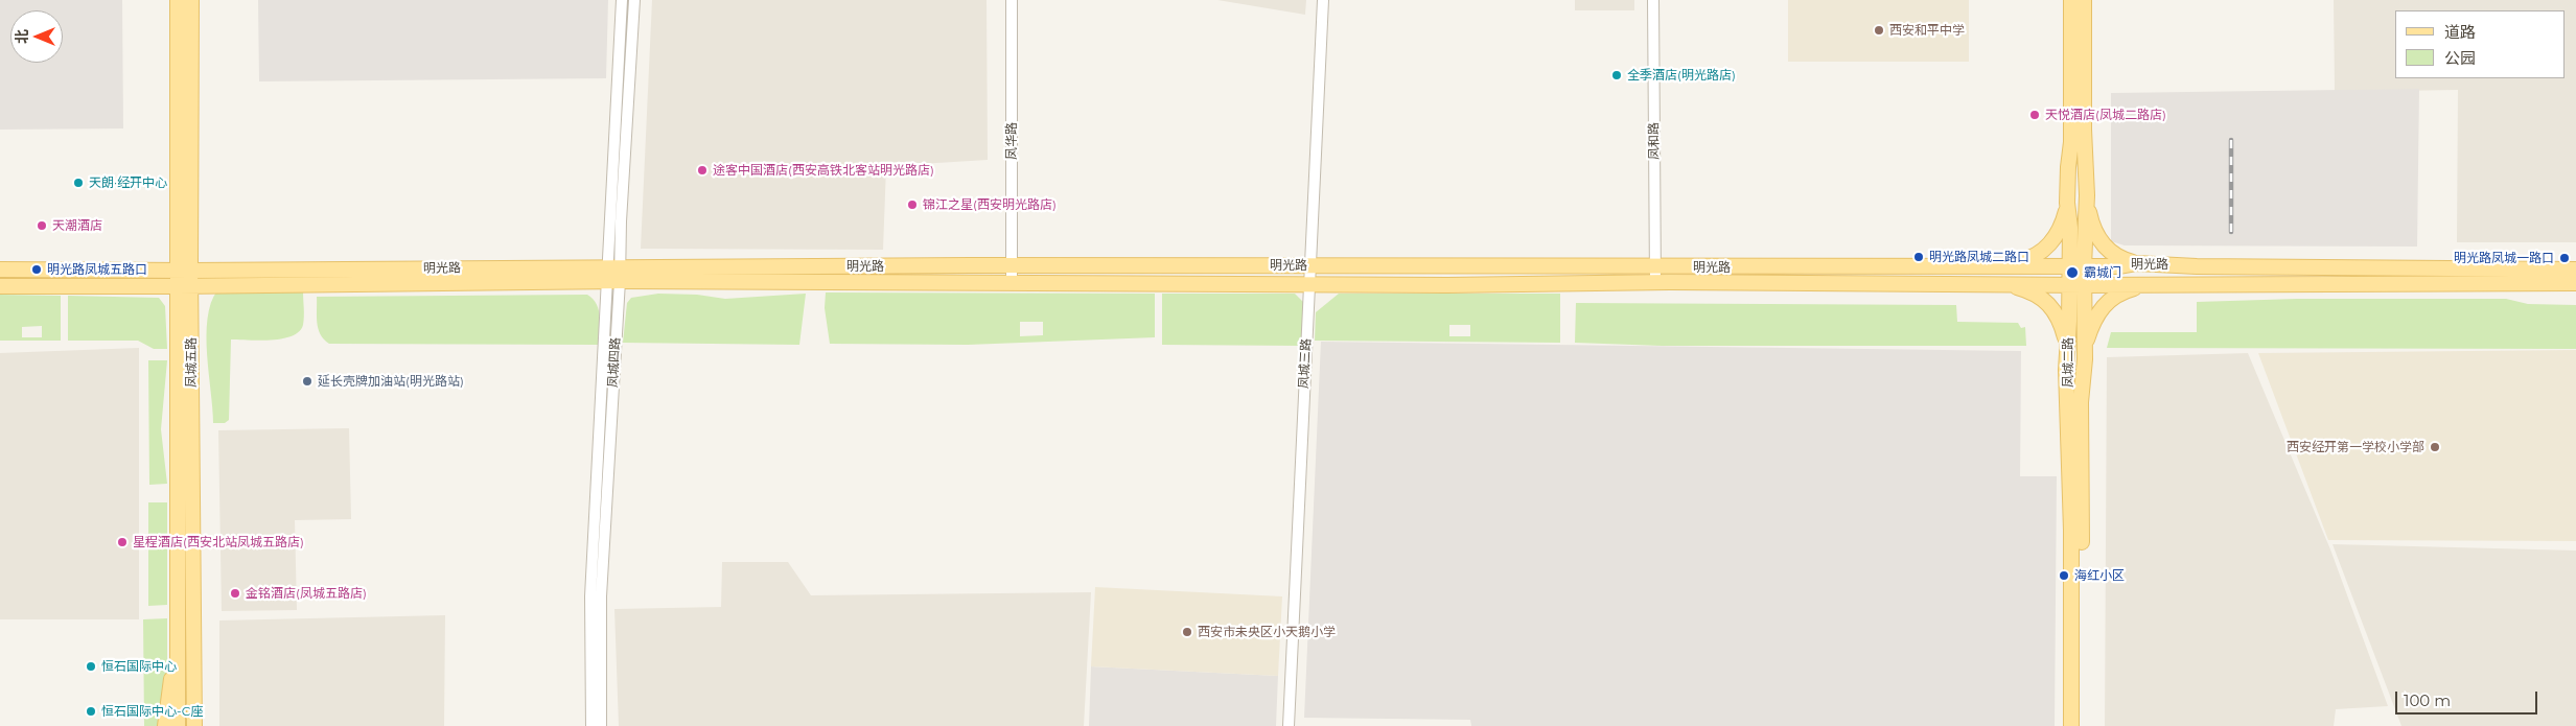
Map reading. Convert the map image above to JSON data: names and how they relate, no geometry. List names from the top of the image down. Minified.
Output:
{"streets":{"main road":["明光路","凤城五路","凤城二路"],"street":["凤华路","凤和路","凤城四路","凤城三路"]},"crossings":[["凤华路","明光路"],["凤和路","明光路"],["明光路","凤城五路"],["明光路","凤城四路"],["明光路","凤城二路"],["明光路","凤城三路"]],"places":["西安和平中学","全季酒店(明光路店)","天悦酒店(凤城二路店)","途客中国酒店(西安高铁北客站明光路店)","天朗·经开中心","锦江之星(西安明光路店)","天潮酒店","明光路凤城二路口","明光路凤城一路口","明光路凤城五路口","霸城门","延长壳牌加油站(明光路站)","西安经开第一学校小学部","星程酒店(西安北站凤城五路店)","海红小区","金铭酒店(凤城五路店)","西安市未央区小天鹅小学","恒石国际中心","恒石国际中心-C座"],"legend":["道路","公园"],"scale_bar":"100 m","north":"left"}
